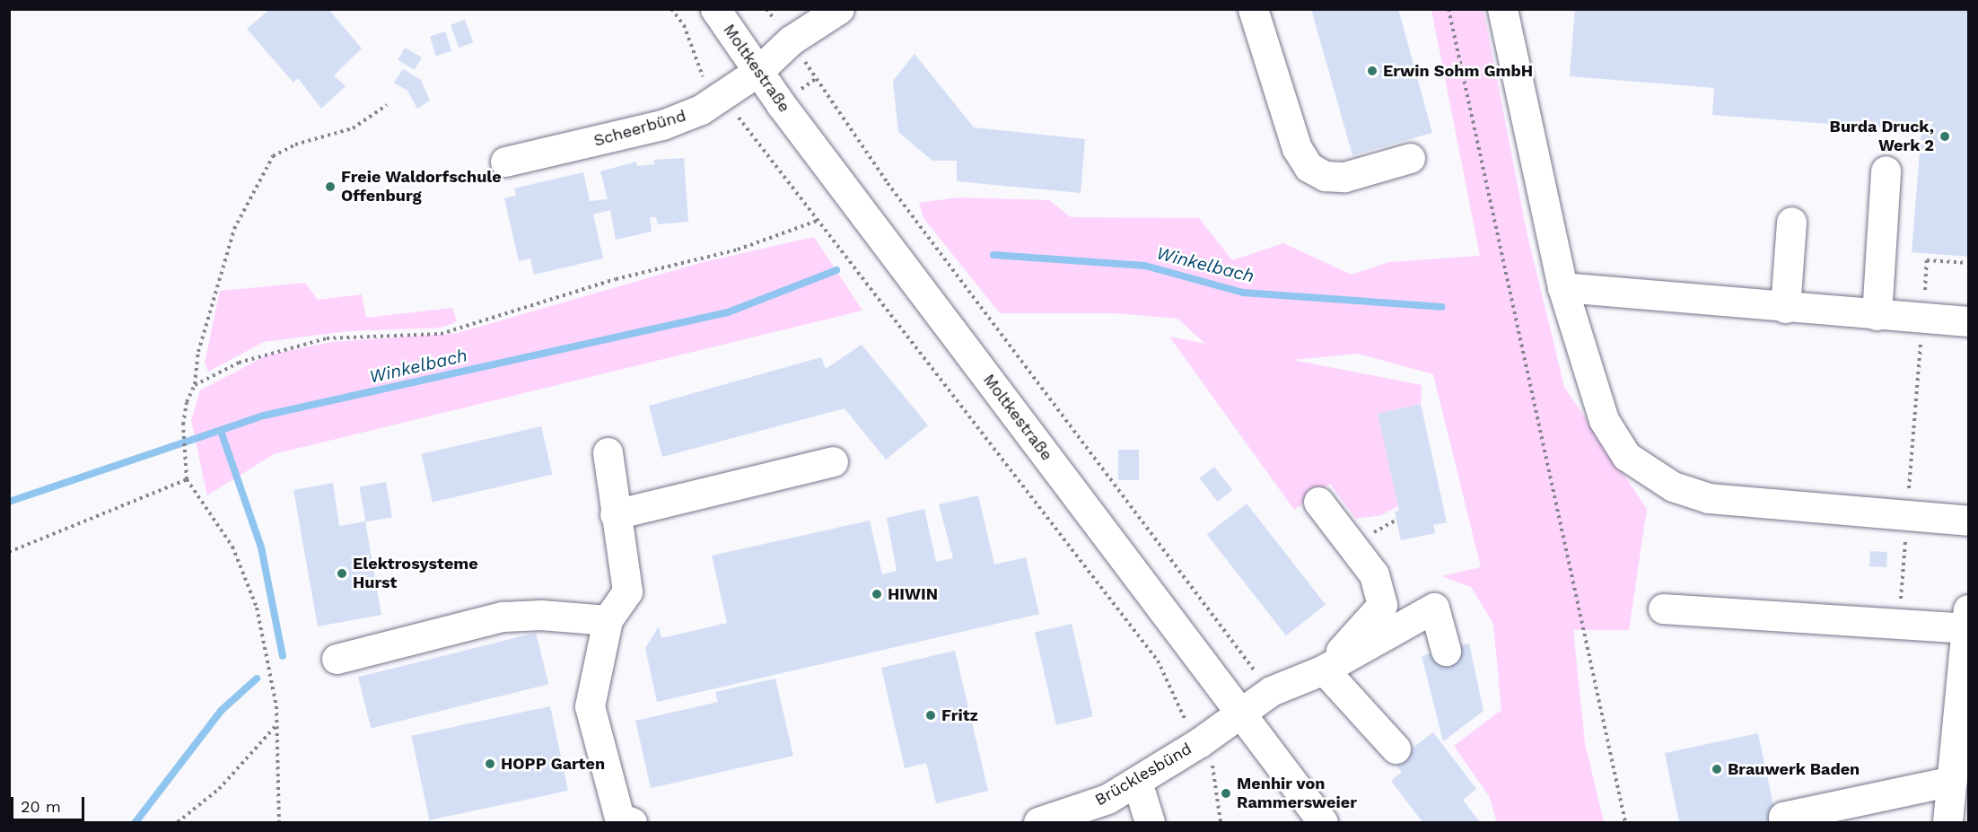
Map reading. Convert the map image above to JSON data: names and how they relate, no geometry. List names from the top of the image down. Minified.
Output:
{"streets":{"street":["Moltkestraße","Scheerbünd","Brücklesbünd"]},"crossings":[["Moltkestraße","Scheerbünd"],["Moltkestraße","Brücklesbünd"]],"water":["Winkelbach"],"places":["Erwin Sohm GmbH","Burda Druck, Werk 2","Freie Waldorfschule Offenburg","Elektrosysteme Hurst","HIWIN","Fritz","HOPP Garten","Brauwerk Baden","Menhir von Rammersweier"],"scale_bar":"20 m"}
